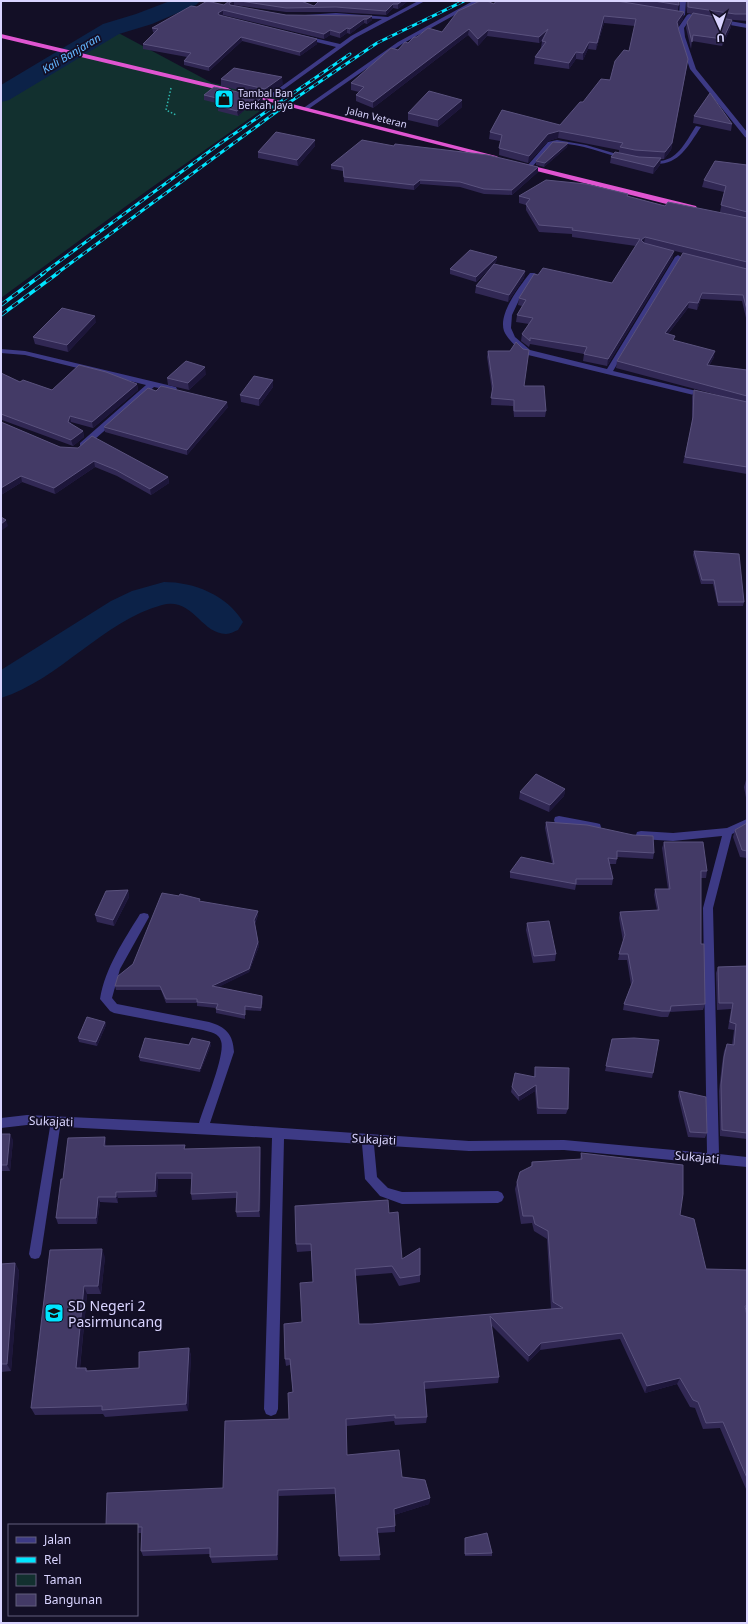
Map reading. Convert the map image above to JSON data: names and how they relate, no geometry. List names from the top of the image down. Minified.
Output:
{"streets":{"highway":["Jalan Veteran"],"street":["Sukajati"]},"water":["Kali Banjaran"],"places":{"shop":["Tambal Ban Berkah Jaya"],"school or university":["SD Negeri 2 Pasirmuncang"]},"legend":["Jalan","Rel","Taman","Bangunan"],"north":"bottom"}
